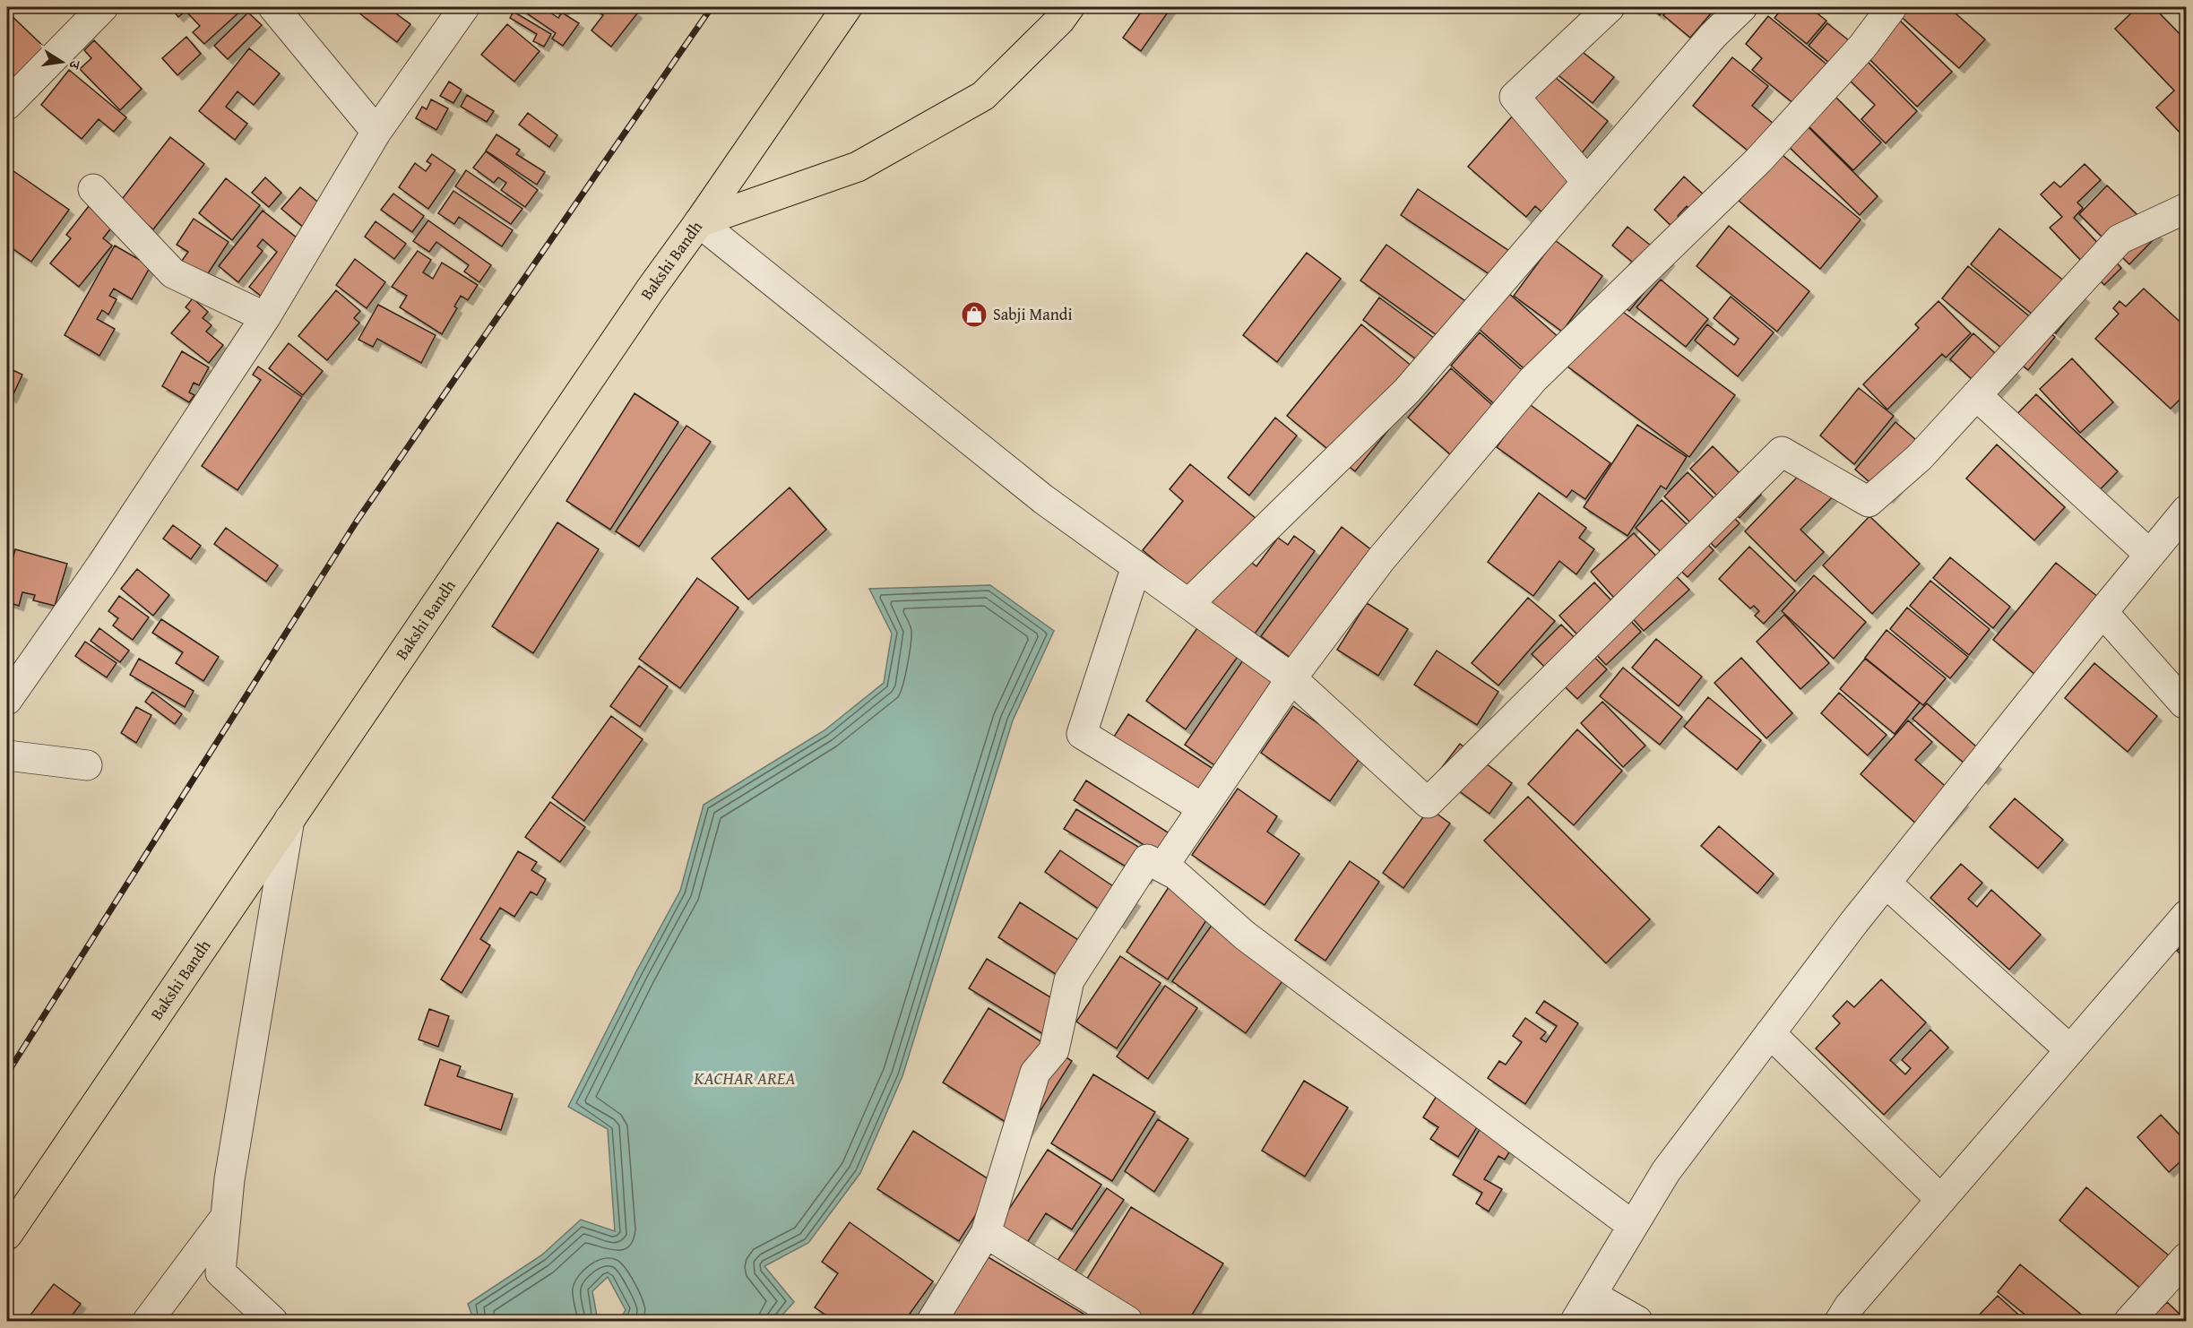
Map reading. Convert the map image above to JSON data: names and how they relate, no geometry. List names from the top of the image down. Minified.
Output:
{"streets":{"main road":["Bakshi Bandh"]},"water":["KACHAR AREA"],"places":{"shop":["Sabji Mandi"]},"north":"right"}
